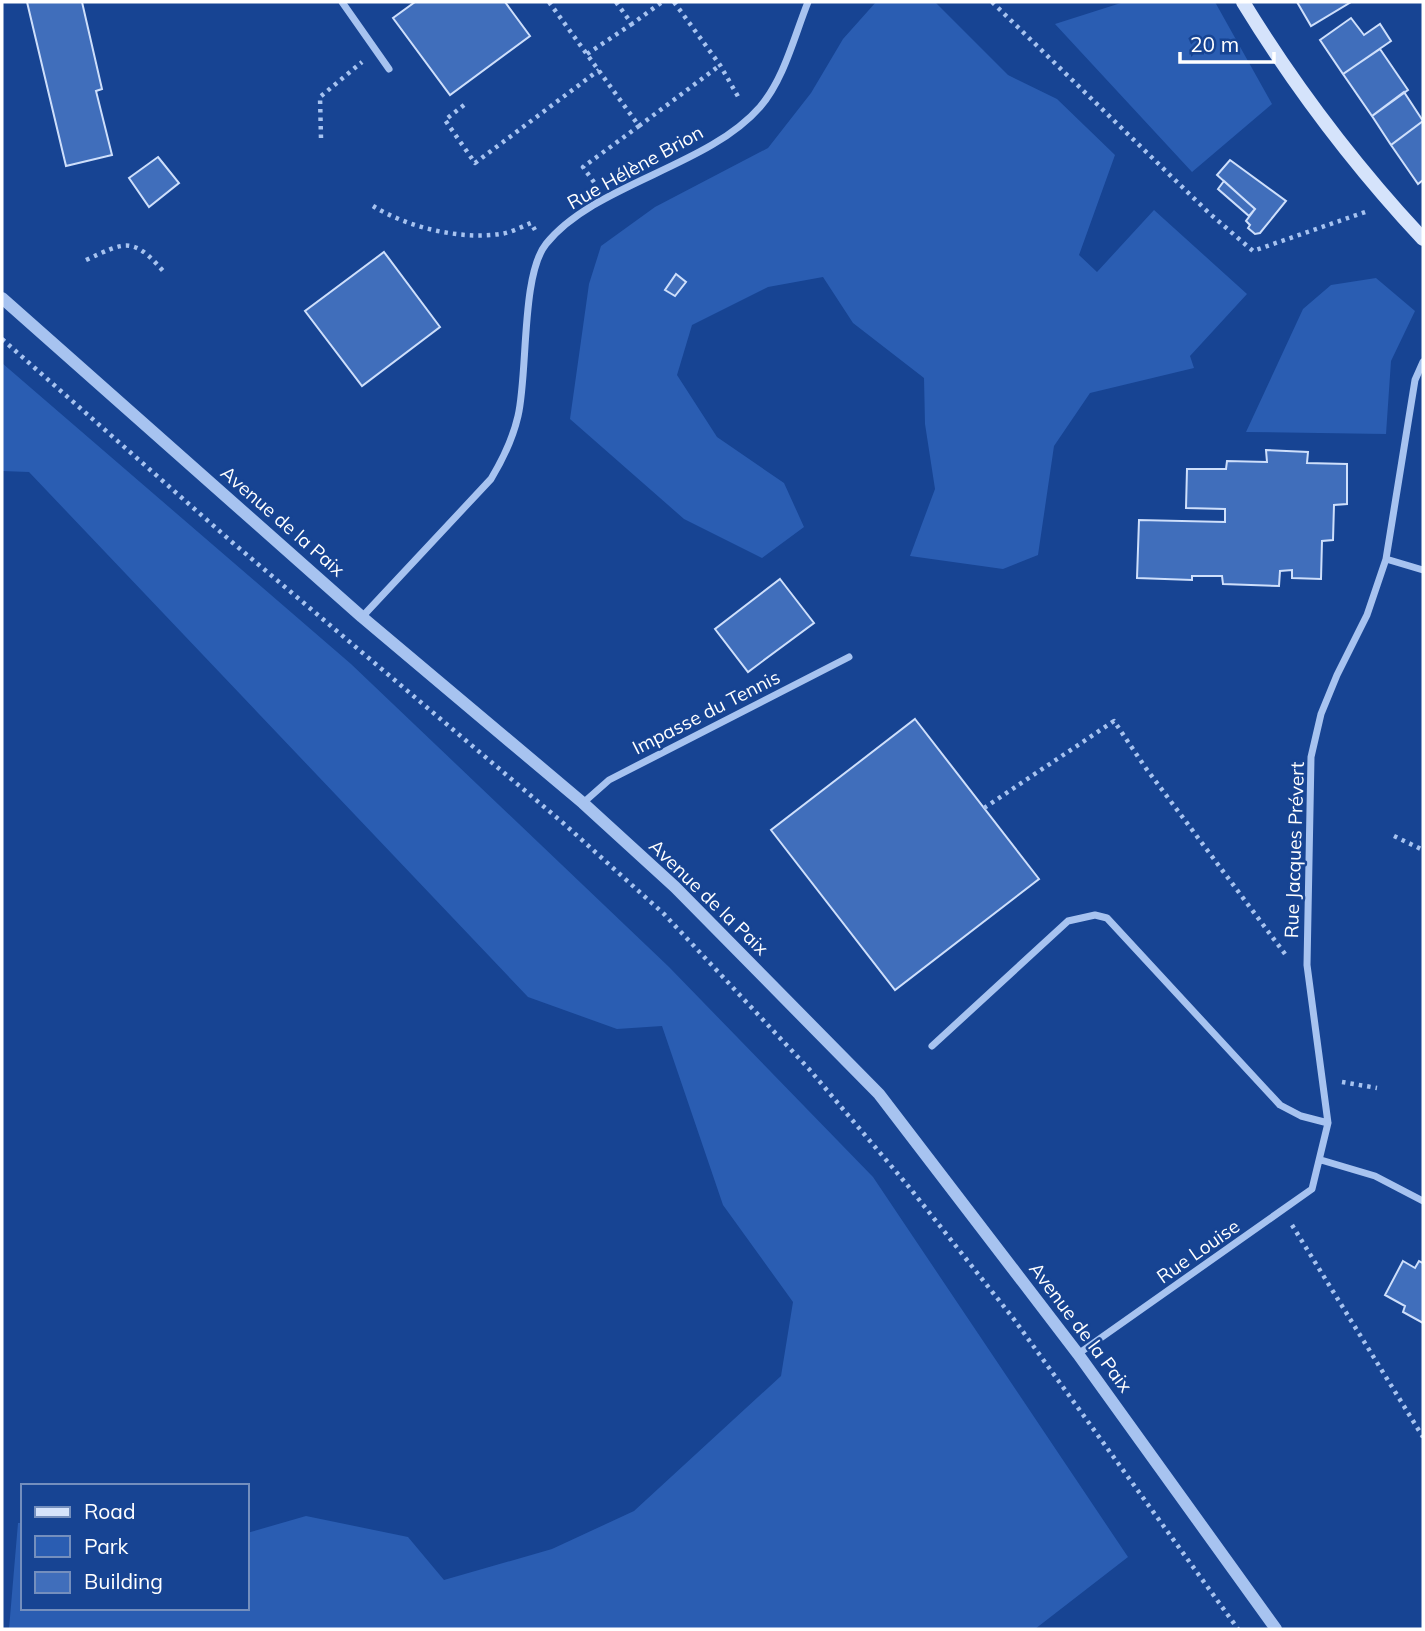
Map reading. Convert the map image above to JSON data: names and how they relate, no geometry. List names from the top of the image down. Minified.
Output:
{"streets":{"street":["Rue Hélène Brion","Avenue de la Paix","Impasse du Tennis","Rue Jacques Prévert","Rue Louise"]},"crossings":[["Rue Hélène Brion","Avenue de la Paix"],["Avenue de la Paix","Impasse du Tennis"],["Avenue de la Paix","Rue Louise"],["Rue Jacques Prévert","Rue Louise"]],"legend":["Road","Park","Building"],"scale_bar":"20 m"}
